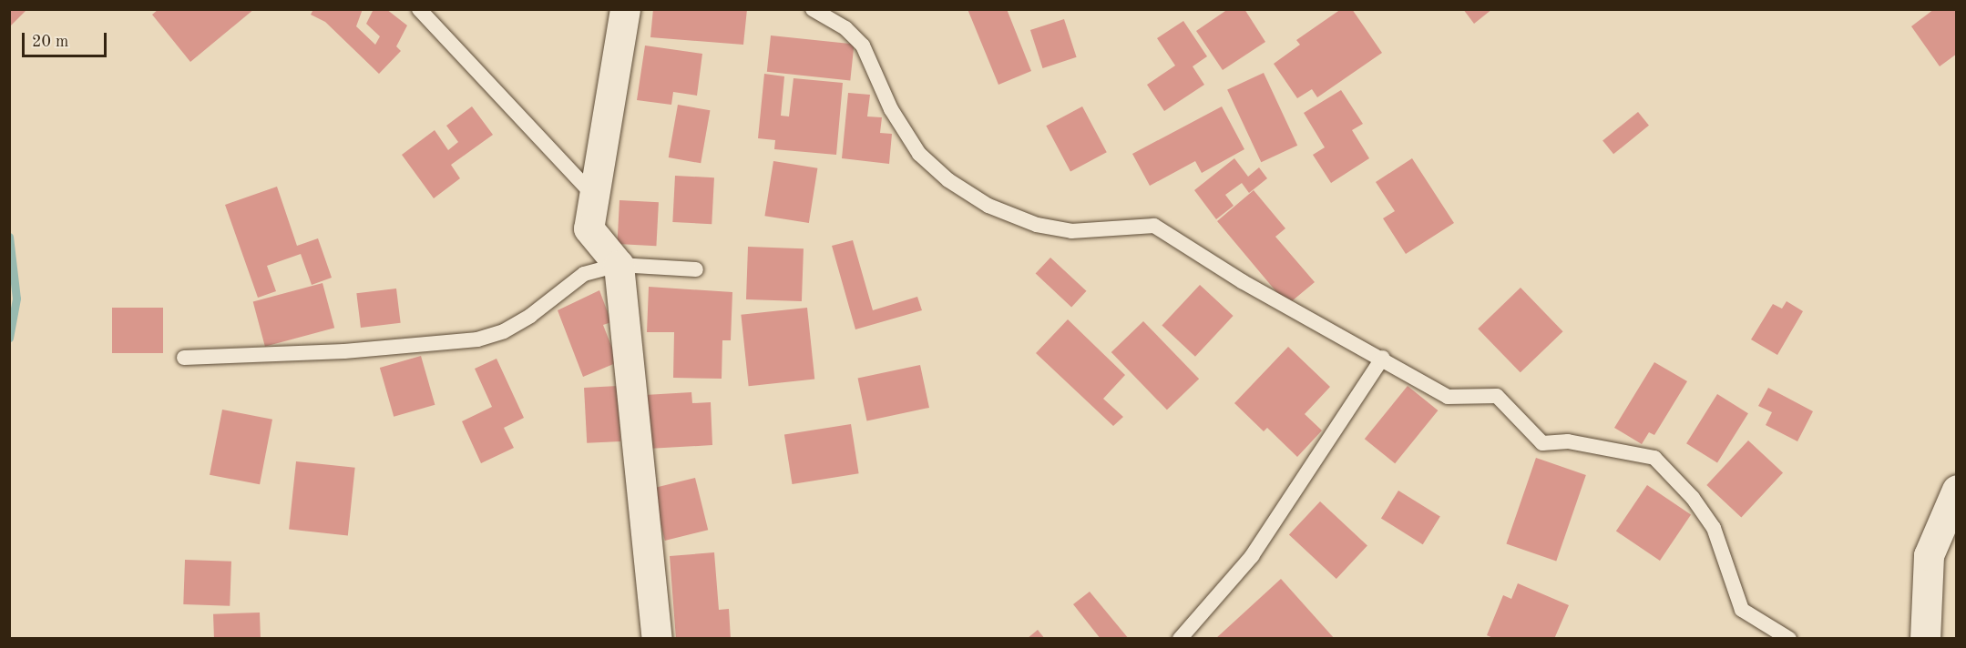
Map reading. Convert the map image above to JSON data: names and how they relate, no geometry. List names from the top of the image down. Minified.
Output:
{"scale_bar":"20 m"}
